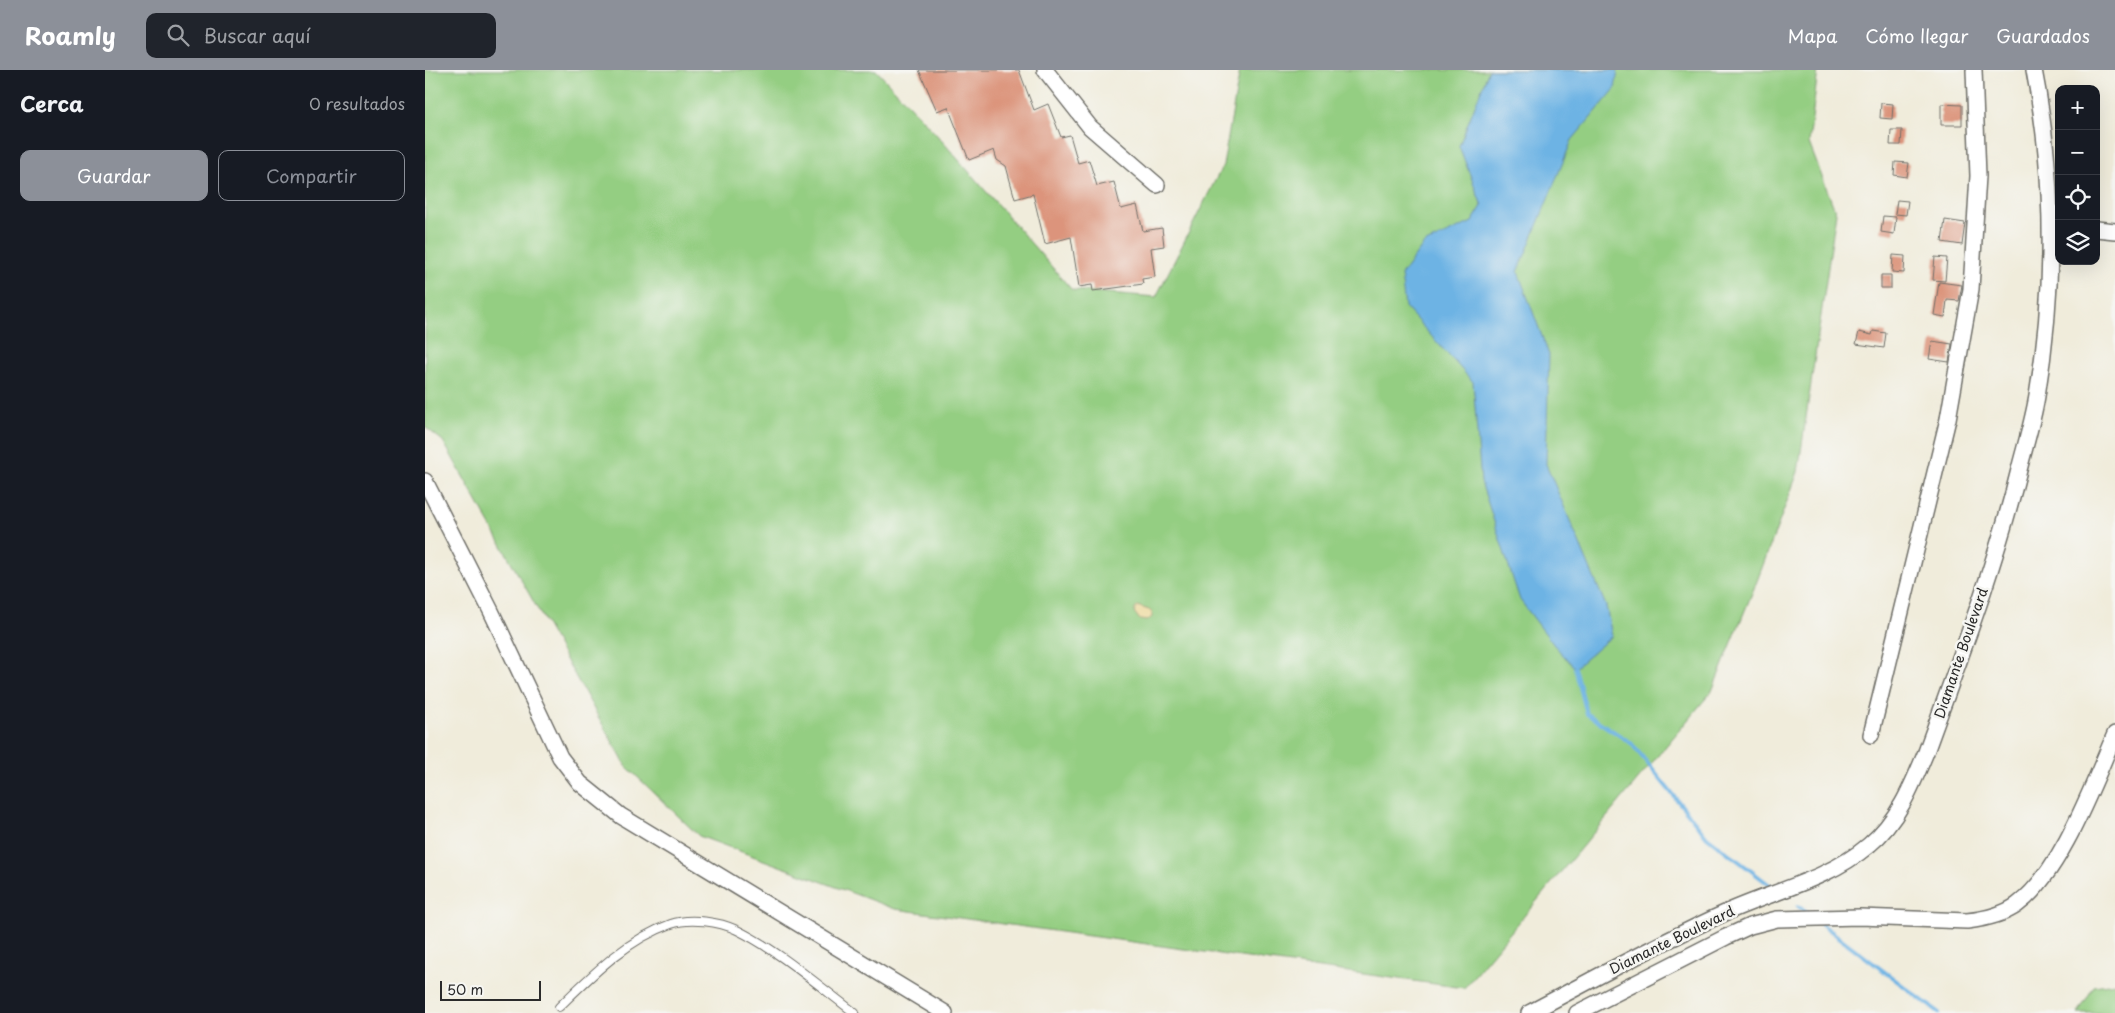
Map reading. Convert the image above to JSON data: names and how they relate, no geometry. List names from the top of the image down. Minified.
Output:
{"streets":{"street":["Diamante Boulevard"]},"scale_bar":"50 m","page":{"header":"Roamly","search":"Buscar aquí","nav":["Mapa","Cómo llegar","Guardados"],"heading":["Cerca","0 resultados"],"map_buttons":["+","−"],"buttons":["Guardar","Compartir"],"scale":"50 m"}}
